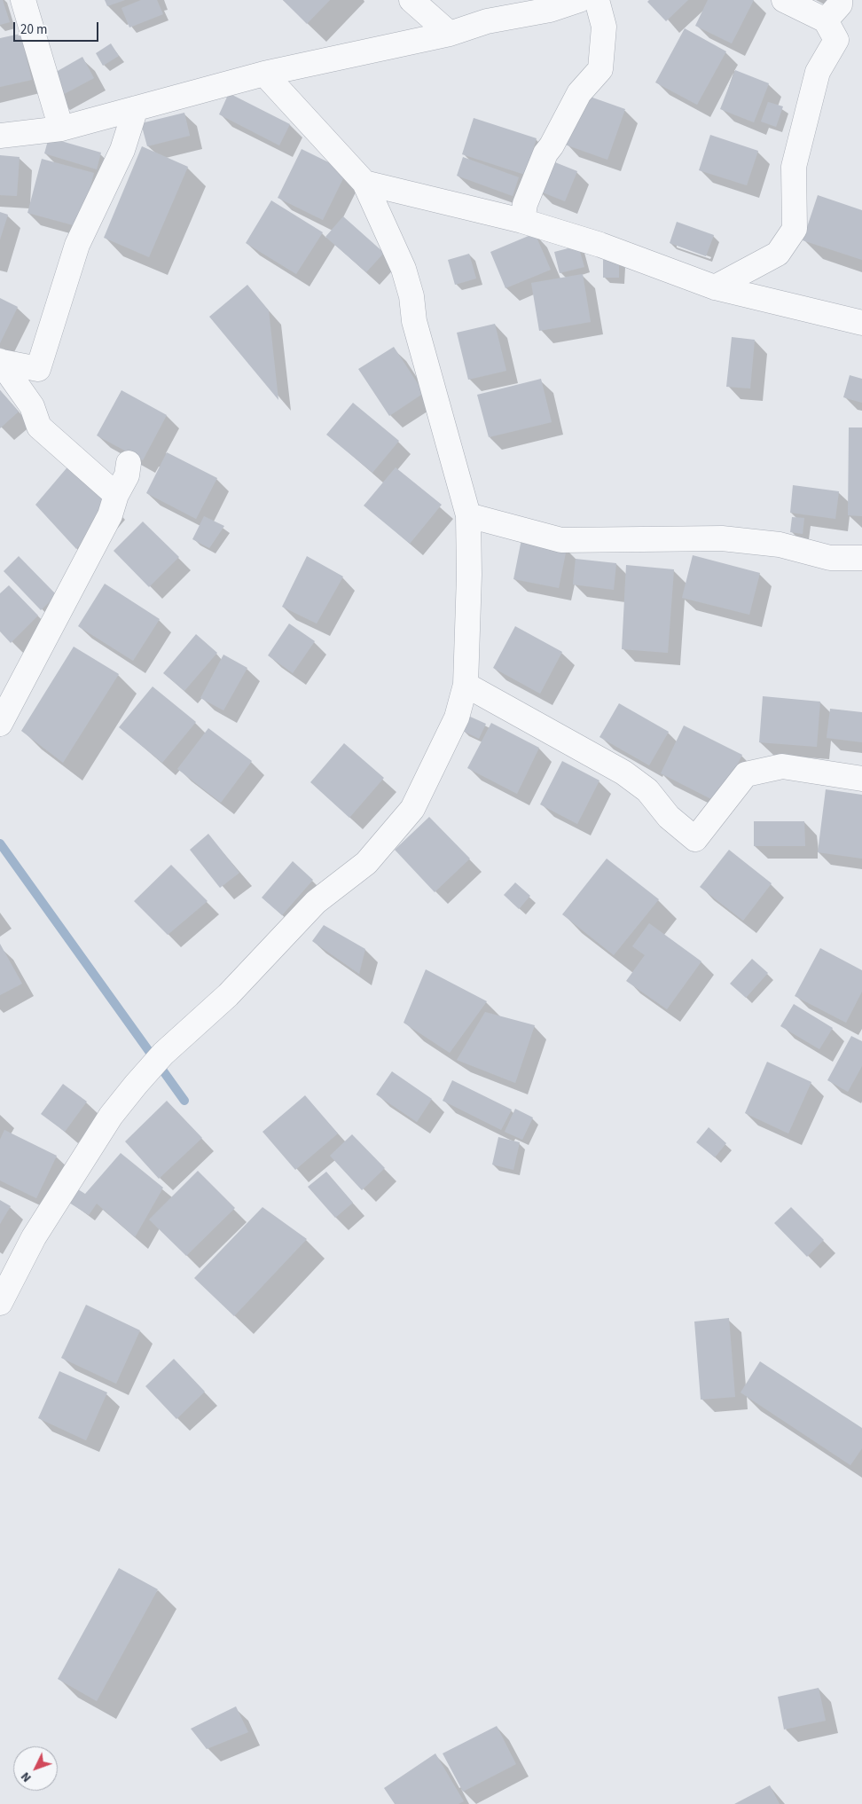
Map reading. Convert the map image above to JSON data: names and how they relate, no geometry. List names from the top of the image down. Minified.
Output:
{"scale_bar":"20 m","north":"bottom left"}
